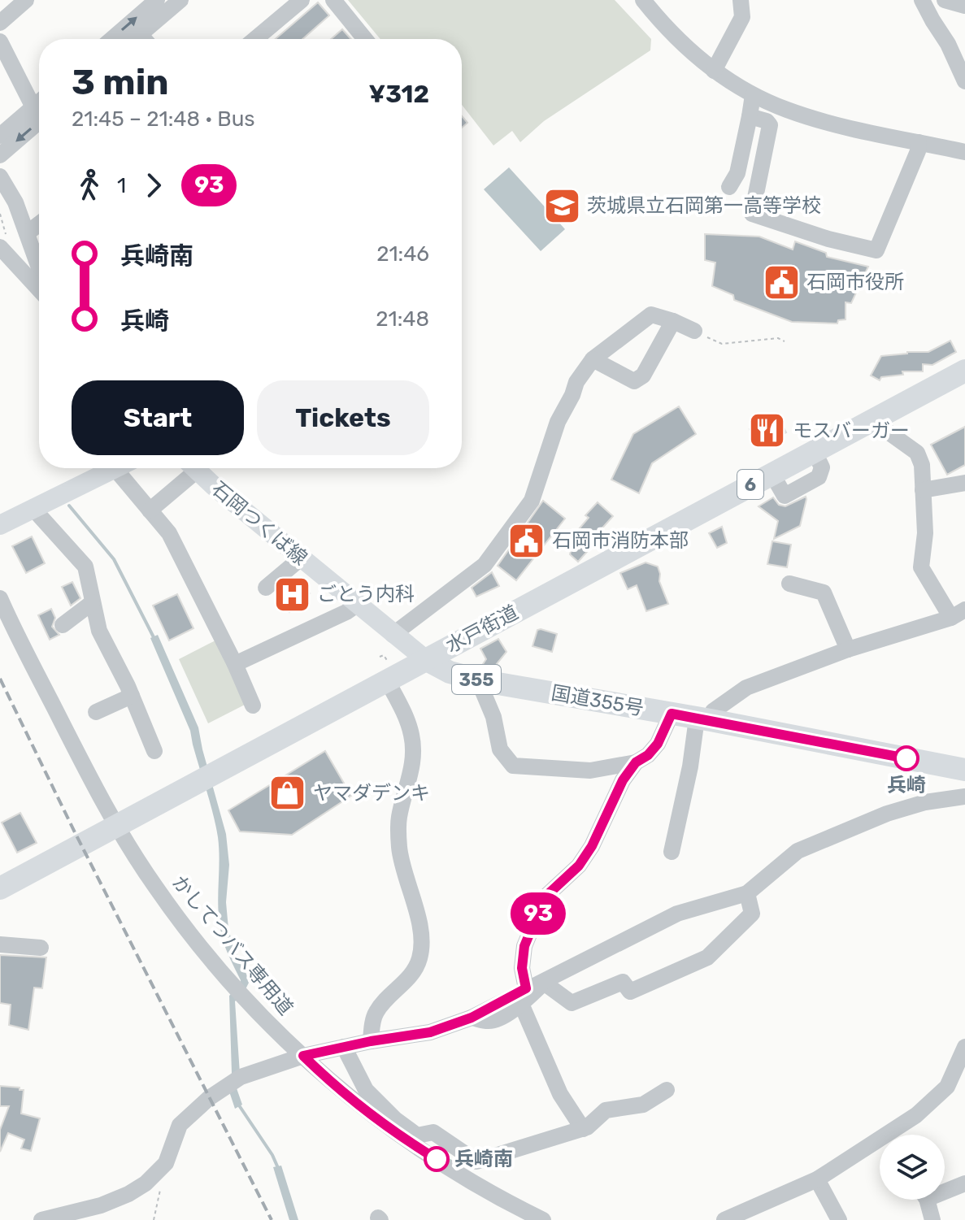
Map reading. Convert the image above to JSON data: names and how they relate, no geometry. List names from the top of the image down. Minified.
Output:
{"streets":{"highway":["6","水戸街道","355","国道355号"],"main road":["石岡つくば線"],"street":["かしてつバス専用道"]},"crossings":[["石岡つくば線","水戸街道"],["石岡つくば線","国道355号"],["水戸街道","国道355号"]],"places":{"school or university":["茨城県立石岡第一高等学校"],"public building":["石岡市役所","石岡市消防本部"],"restaurant":["モスバーガー"],"hospital":["ごとう内科"],"other":["兵崎","兵崎南"],"shop":["ヤマダデンキ"]},"lines":["bus line 93"],"page":{"on_map":"93","heading":["3 min","21:45 – 21:48 · Bus","¥312"],"legs":["1","93"],"list":[{"name":"兵崎南","value":"21:46"},{"name":"兵崎","value":"21:48"}],"buttons":["Start","Tickets"]}}
